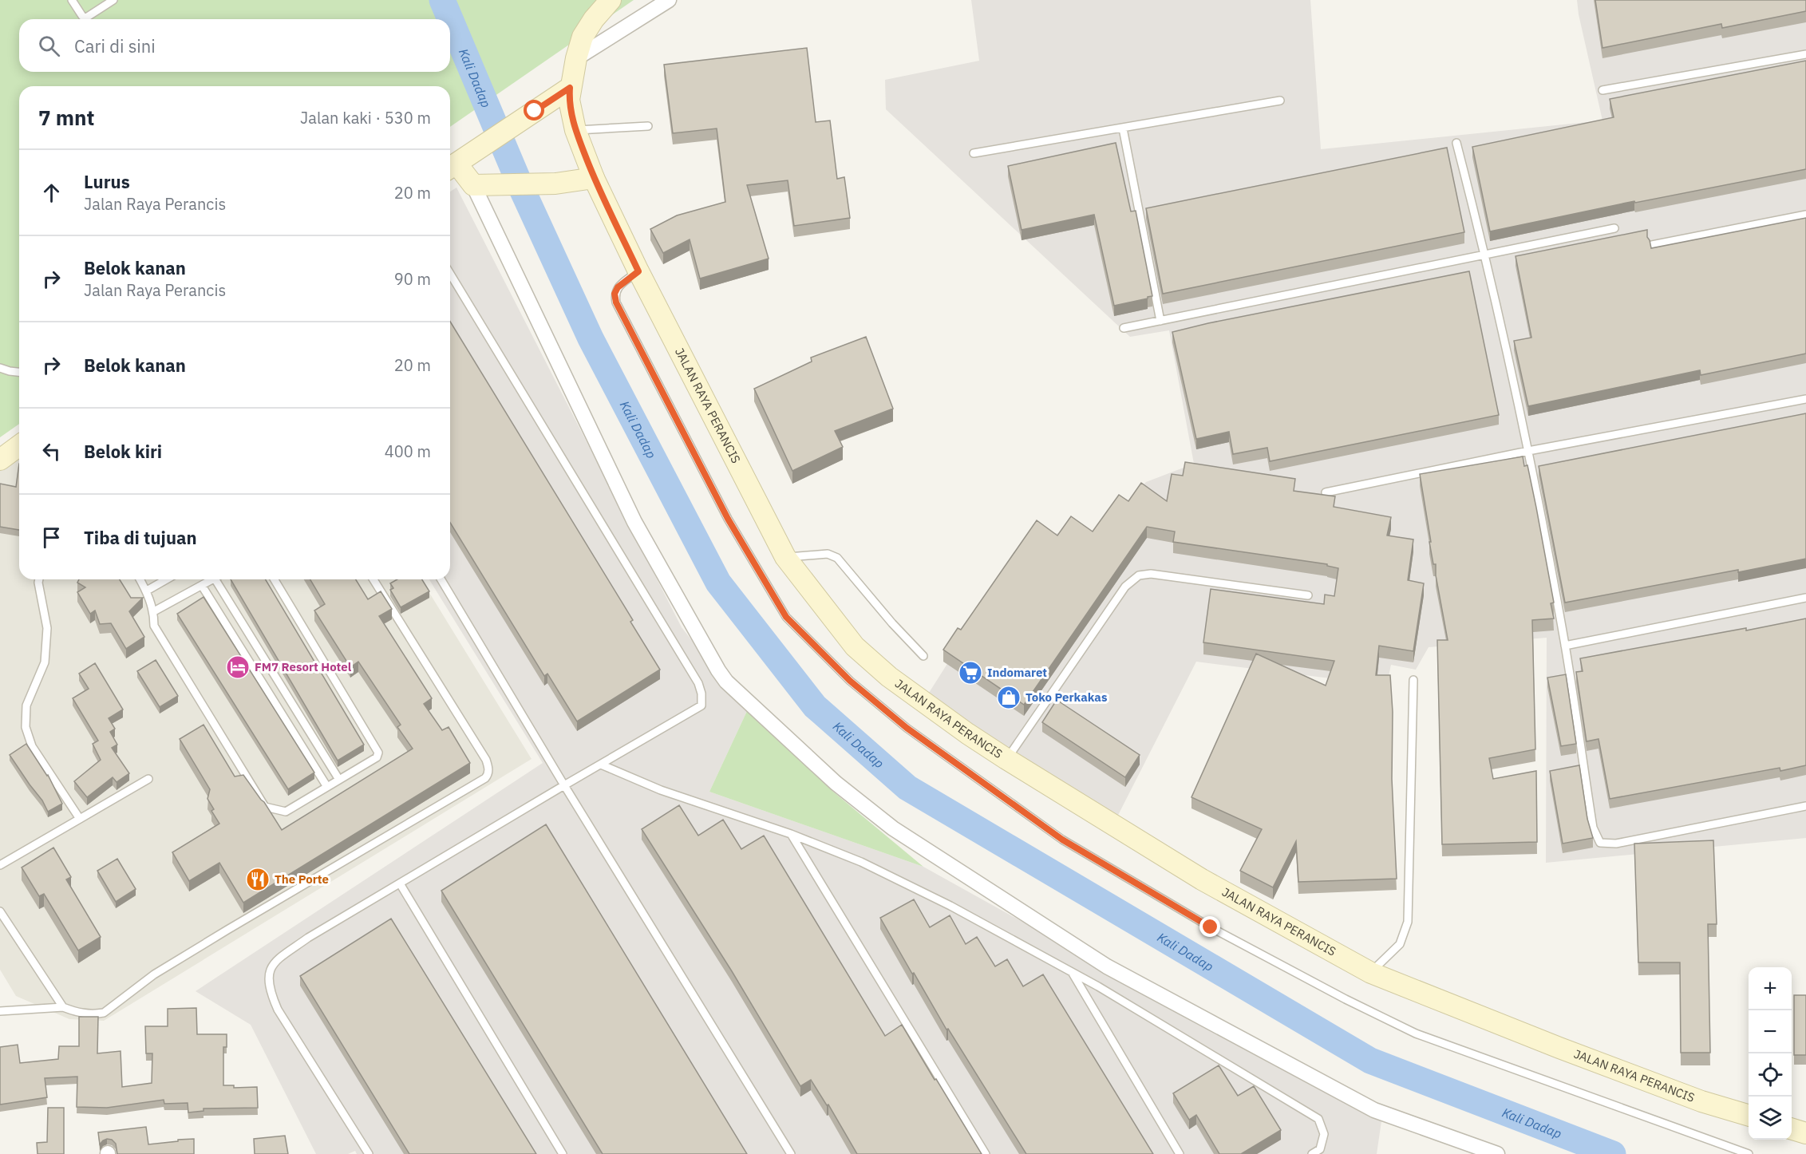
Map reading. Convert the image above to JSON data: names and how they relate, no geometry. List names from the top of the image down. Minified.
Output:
{"streets":{"street":["JALAN RAYA PERANCIS"]},"water":["Kali Dadap"],"places":{"hotel":["FM7 Resort Hotel"],"supermarket":["Indomaret"],"shop":["Toko Perkakas"],"restaurant":["The Porte"]},"page":{"search":"Cari di sini","heading":["7 mnt","Jalan kaki · 530 m"],"list":[["Lurus","Jalan Raya Perancis","20 m"],["Belok kanan","Jalan Raya Perancis","90 m"],["Belok kanan","20 m"],["Belok kiri","400 m"],"Tiba di tujuan"],"map_buttons":["+","−"]}}
